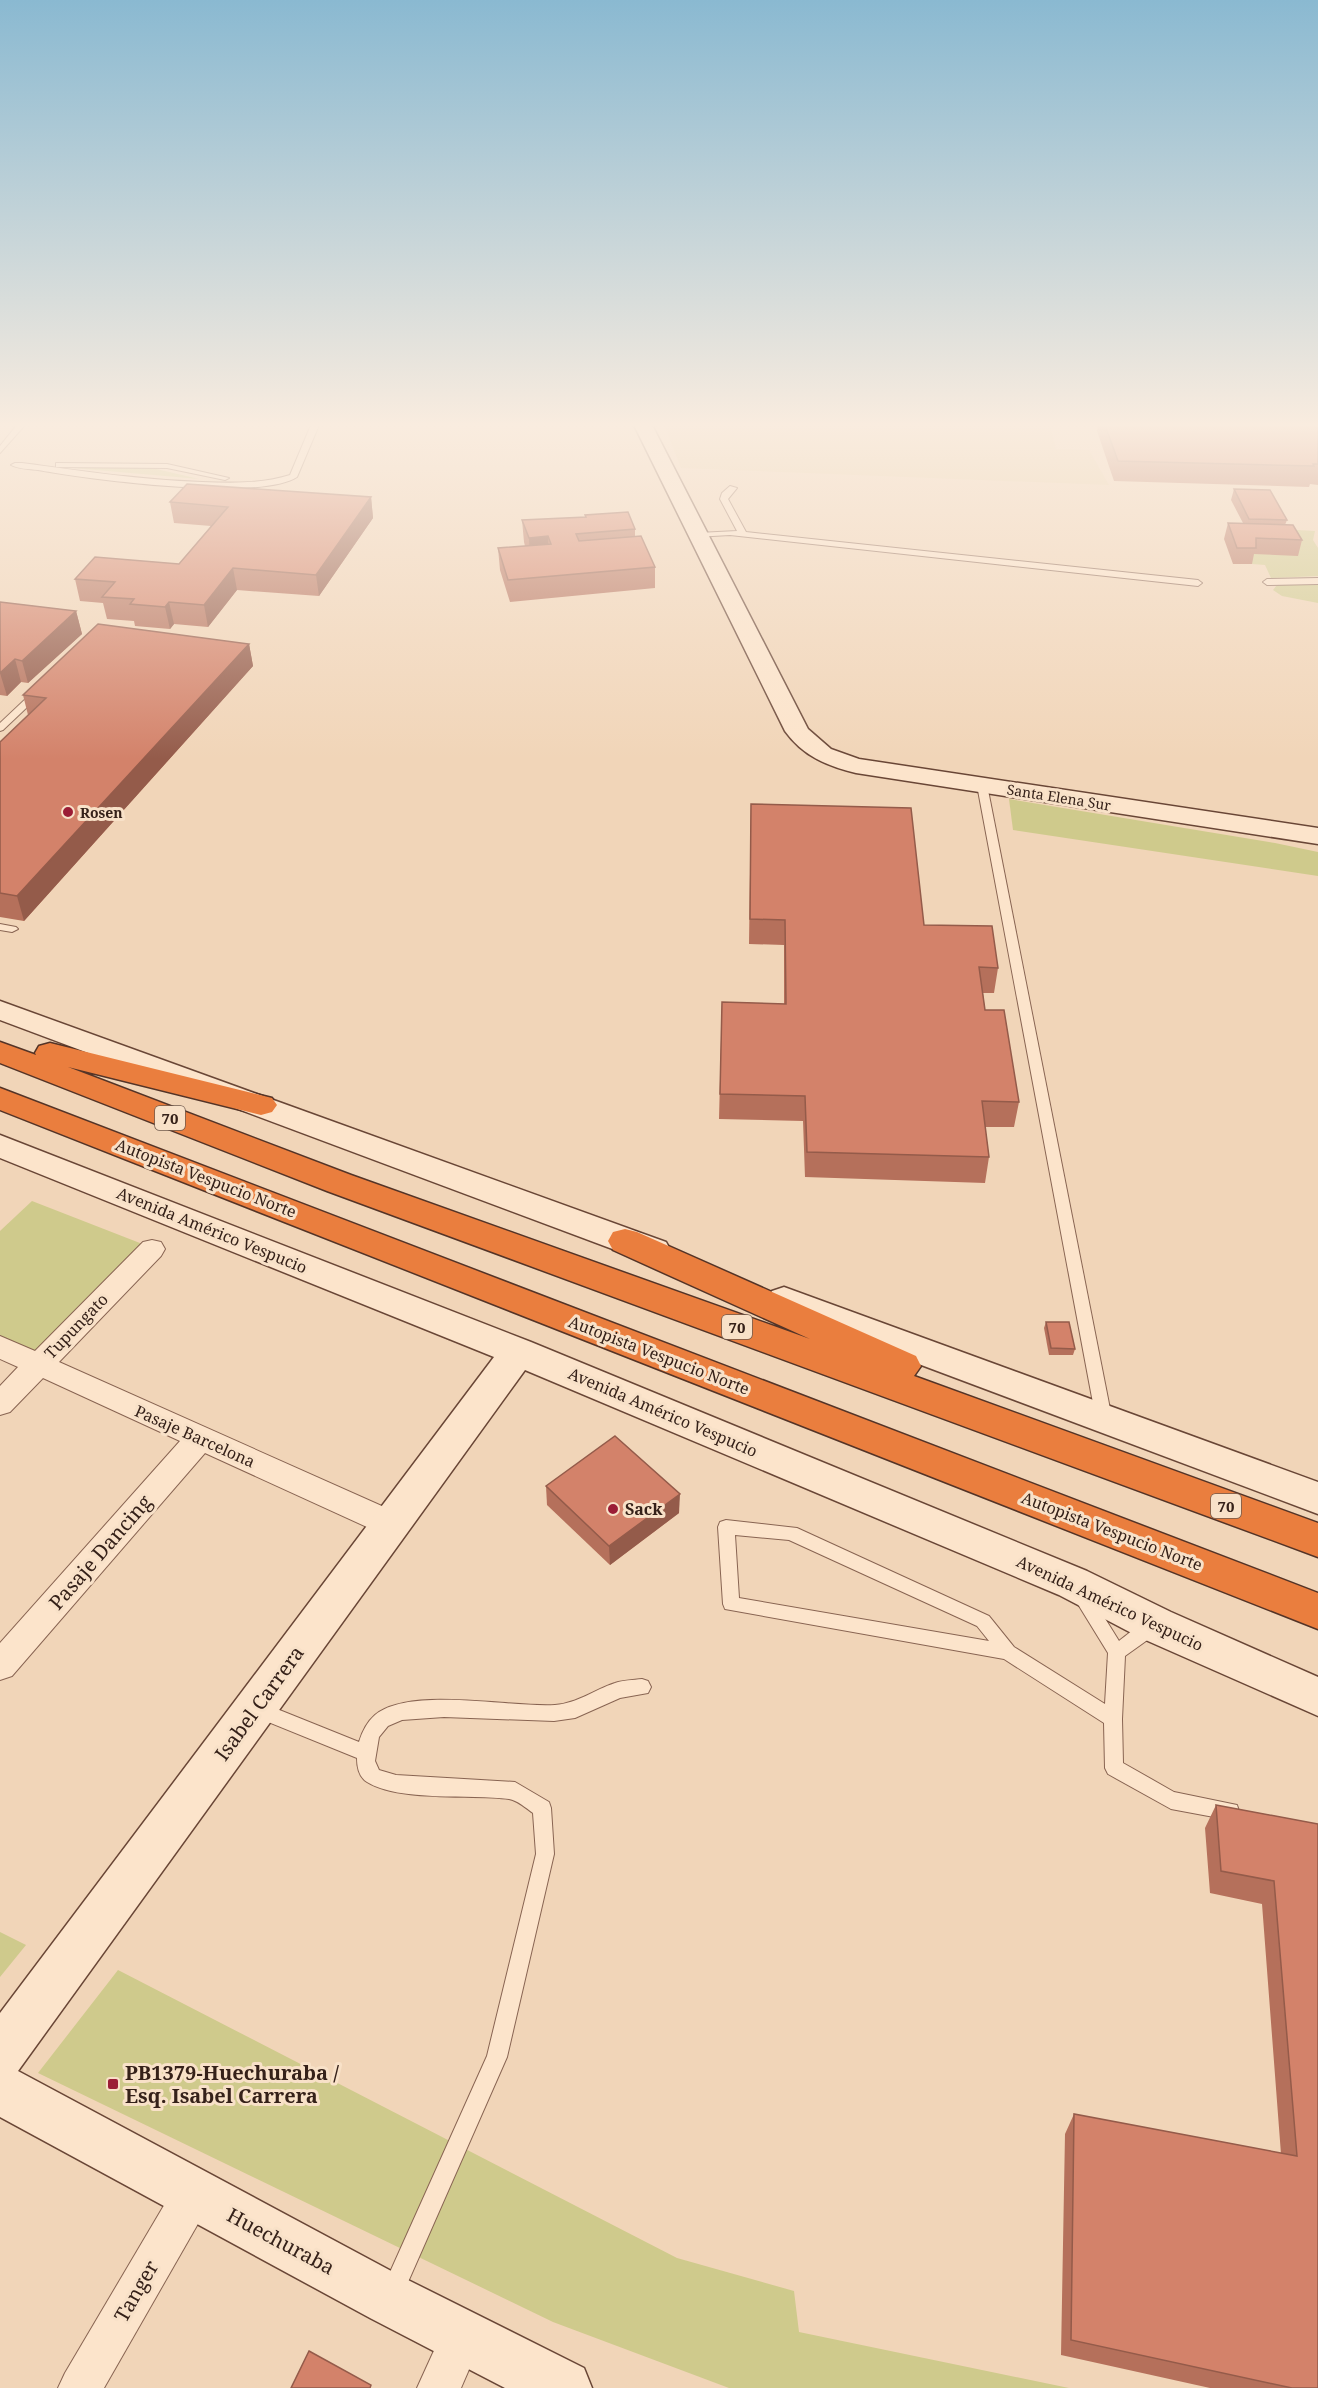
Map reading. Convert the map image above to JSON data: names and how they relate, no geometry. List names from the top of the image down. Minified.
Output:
{"streets":{"highway":["70","Autopista Vespucio Norte"],"street":["Santa Elena Sur","Avenida Américo Vespucio","Tupungato","Pasaje Barcelona","Pasaje Dancing","Isabel Carrera","Huechuraba","Tanger"]},"crossings":[["Avenida Américo Vespucio","Isabel Carrera"],["Tupungato","Pasaje Barcelona"],["Pasaje Barcelona","Pasaje Dancing"],["Pasaje Barcelona","Isabel Carrera"],["Huechuraba","Tanger"]],"places":{"other":["Rosen","Sack"],"transit":["PB1379-Huechuraba / Esq. Isabel Carrera"]}}
